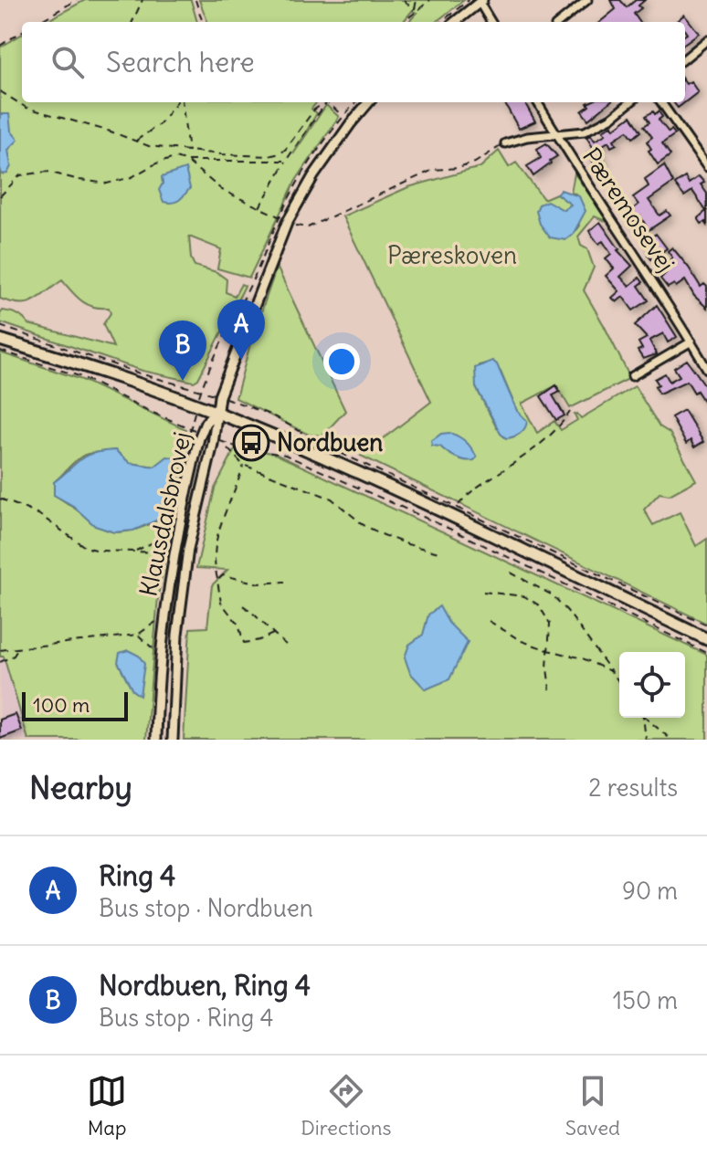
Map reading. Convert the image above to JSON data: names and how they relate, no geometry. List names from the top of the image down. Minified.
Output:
{"streets":{"street":["Pæremosevej","Klausdalsbrovej"]},"parks":["Pæreskoven"],"places":{"bus stop":["Nordbuen"]},"scale_bar":"100 m","page":{"search":"Search here","pins":["A","B"],"scale":"100 m","heading":["Nearby","2 results"],"list":[{"mark":"A","name":"Ring 4","note":"Bus stop · Nordbuen","value":"90 m"},{"mark":"B","name":"Nordbuen, Ring 4","note":"Bus stop · Ring 4","value":"150 m"}],"nav":["Map","Directions","Saved"]}}
